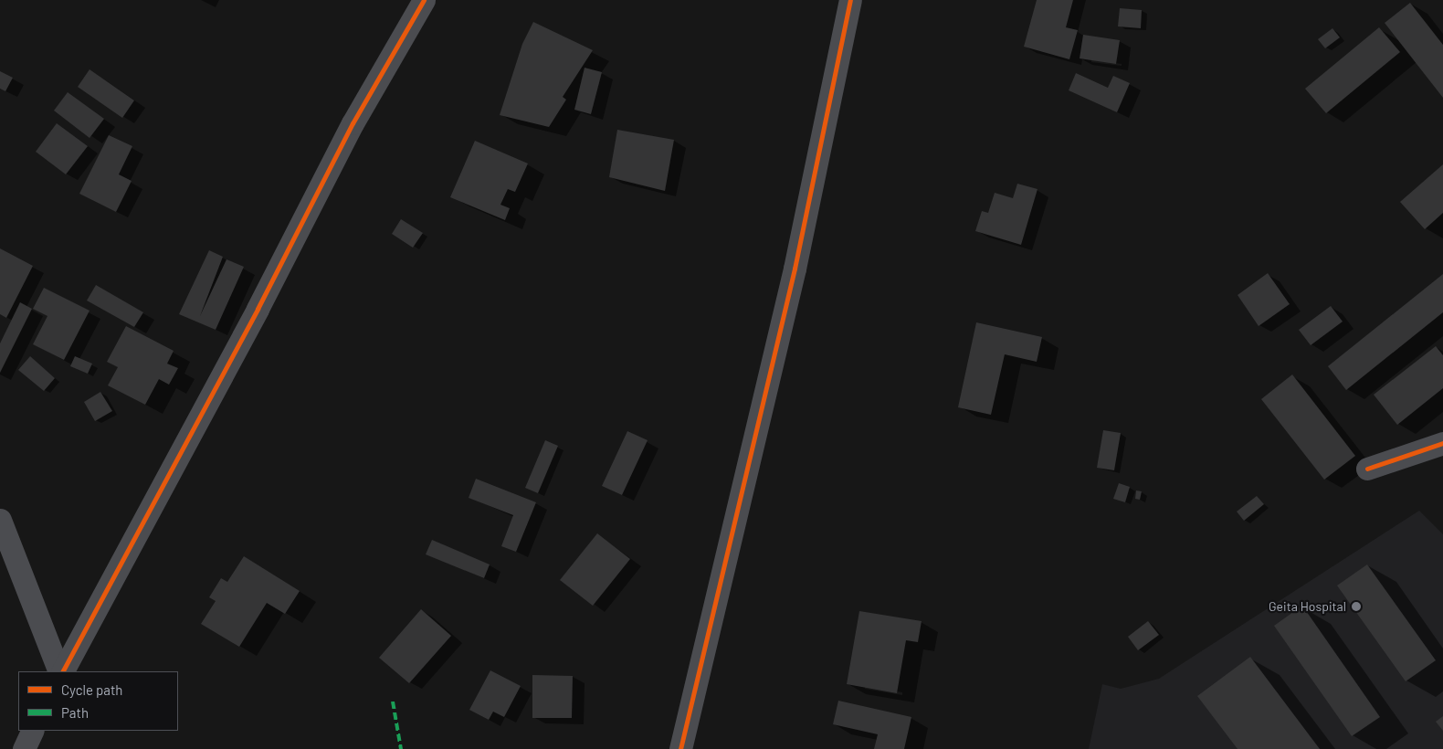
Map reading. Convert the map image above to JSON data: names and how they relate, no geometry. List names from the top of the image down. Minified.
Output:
{"places":["Geita Hospital"],"legend":["Cycle path","Path"]}
